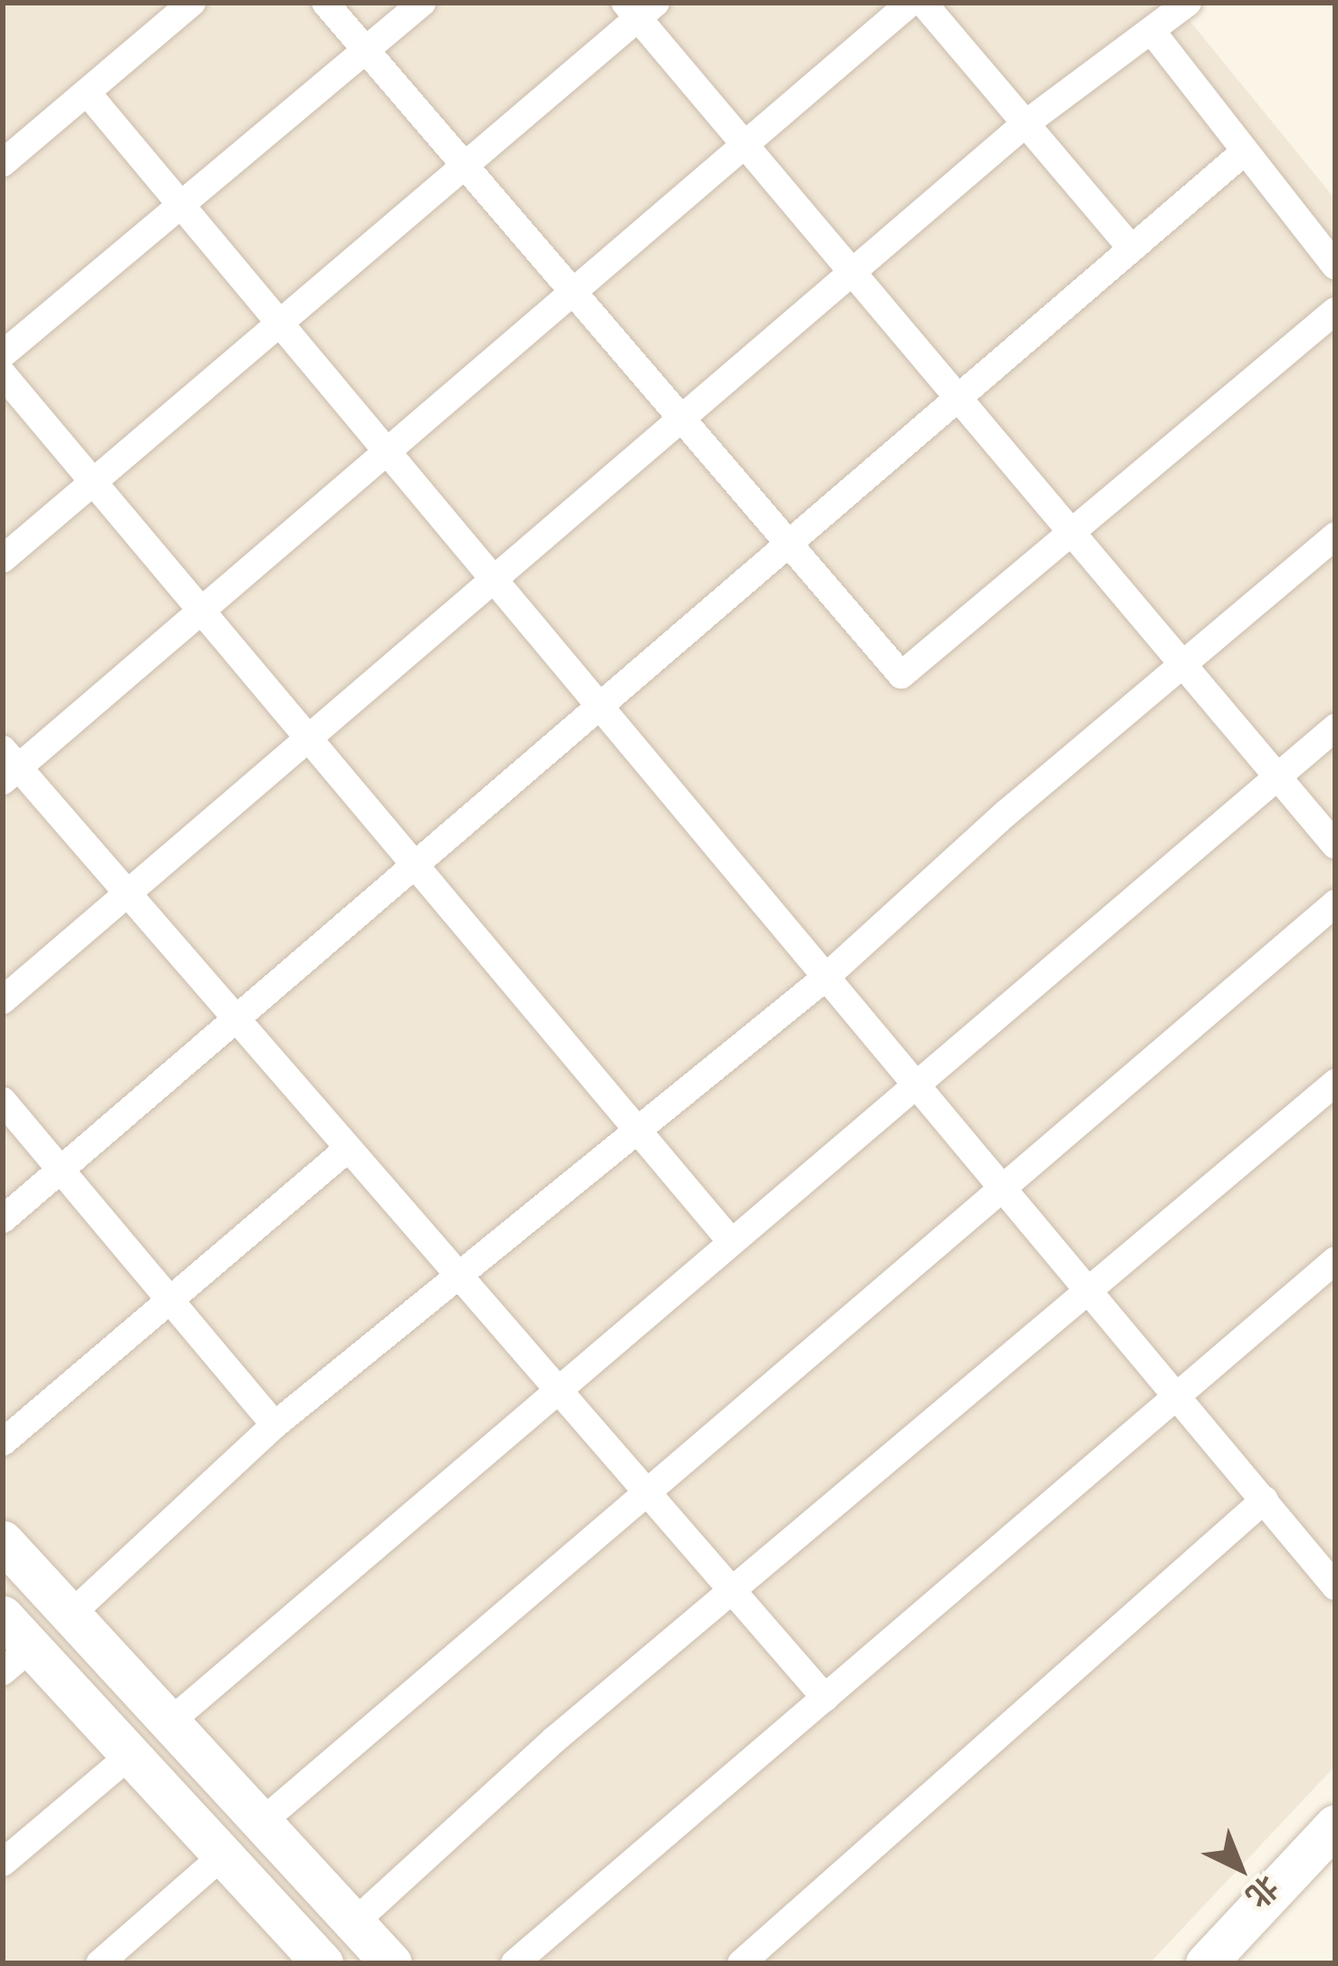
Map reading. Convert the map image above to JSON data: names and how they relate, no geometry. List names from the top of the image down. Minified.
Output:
{"north":"bottom right"}
